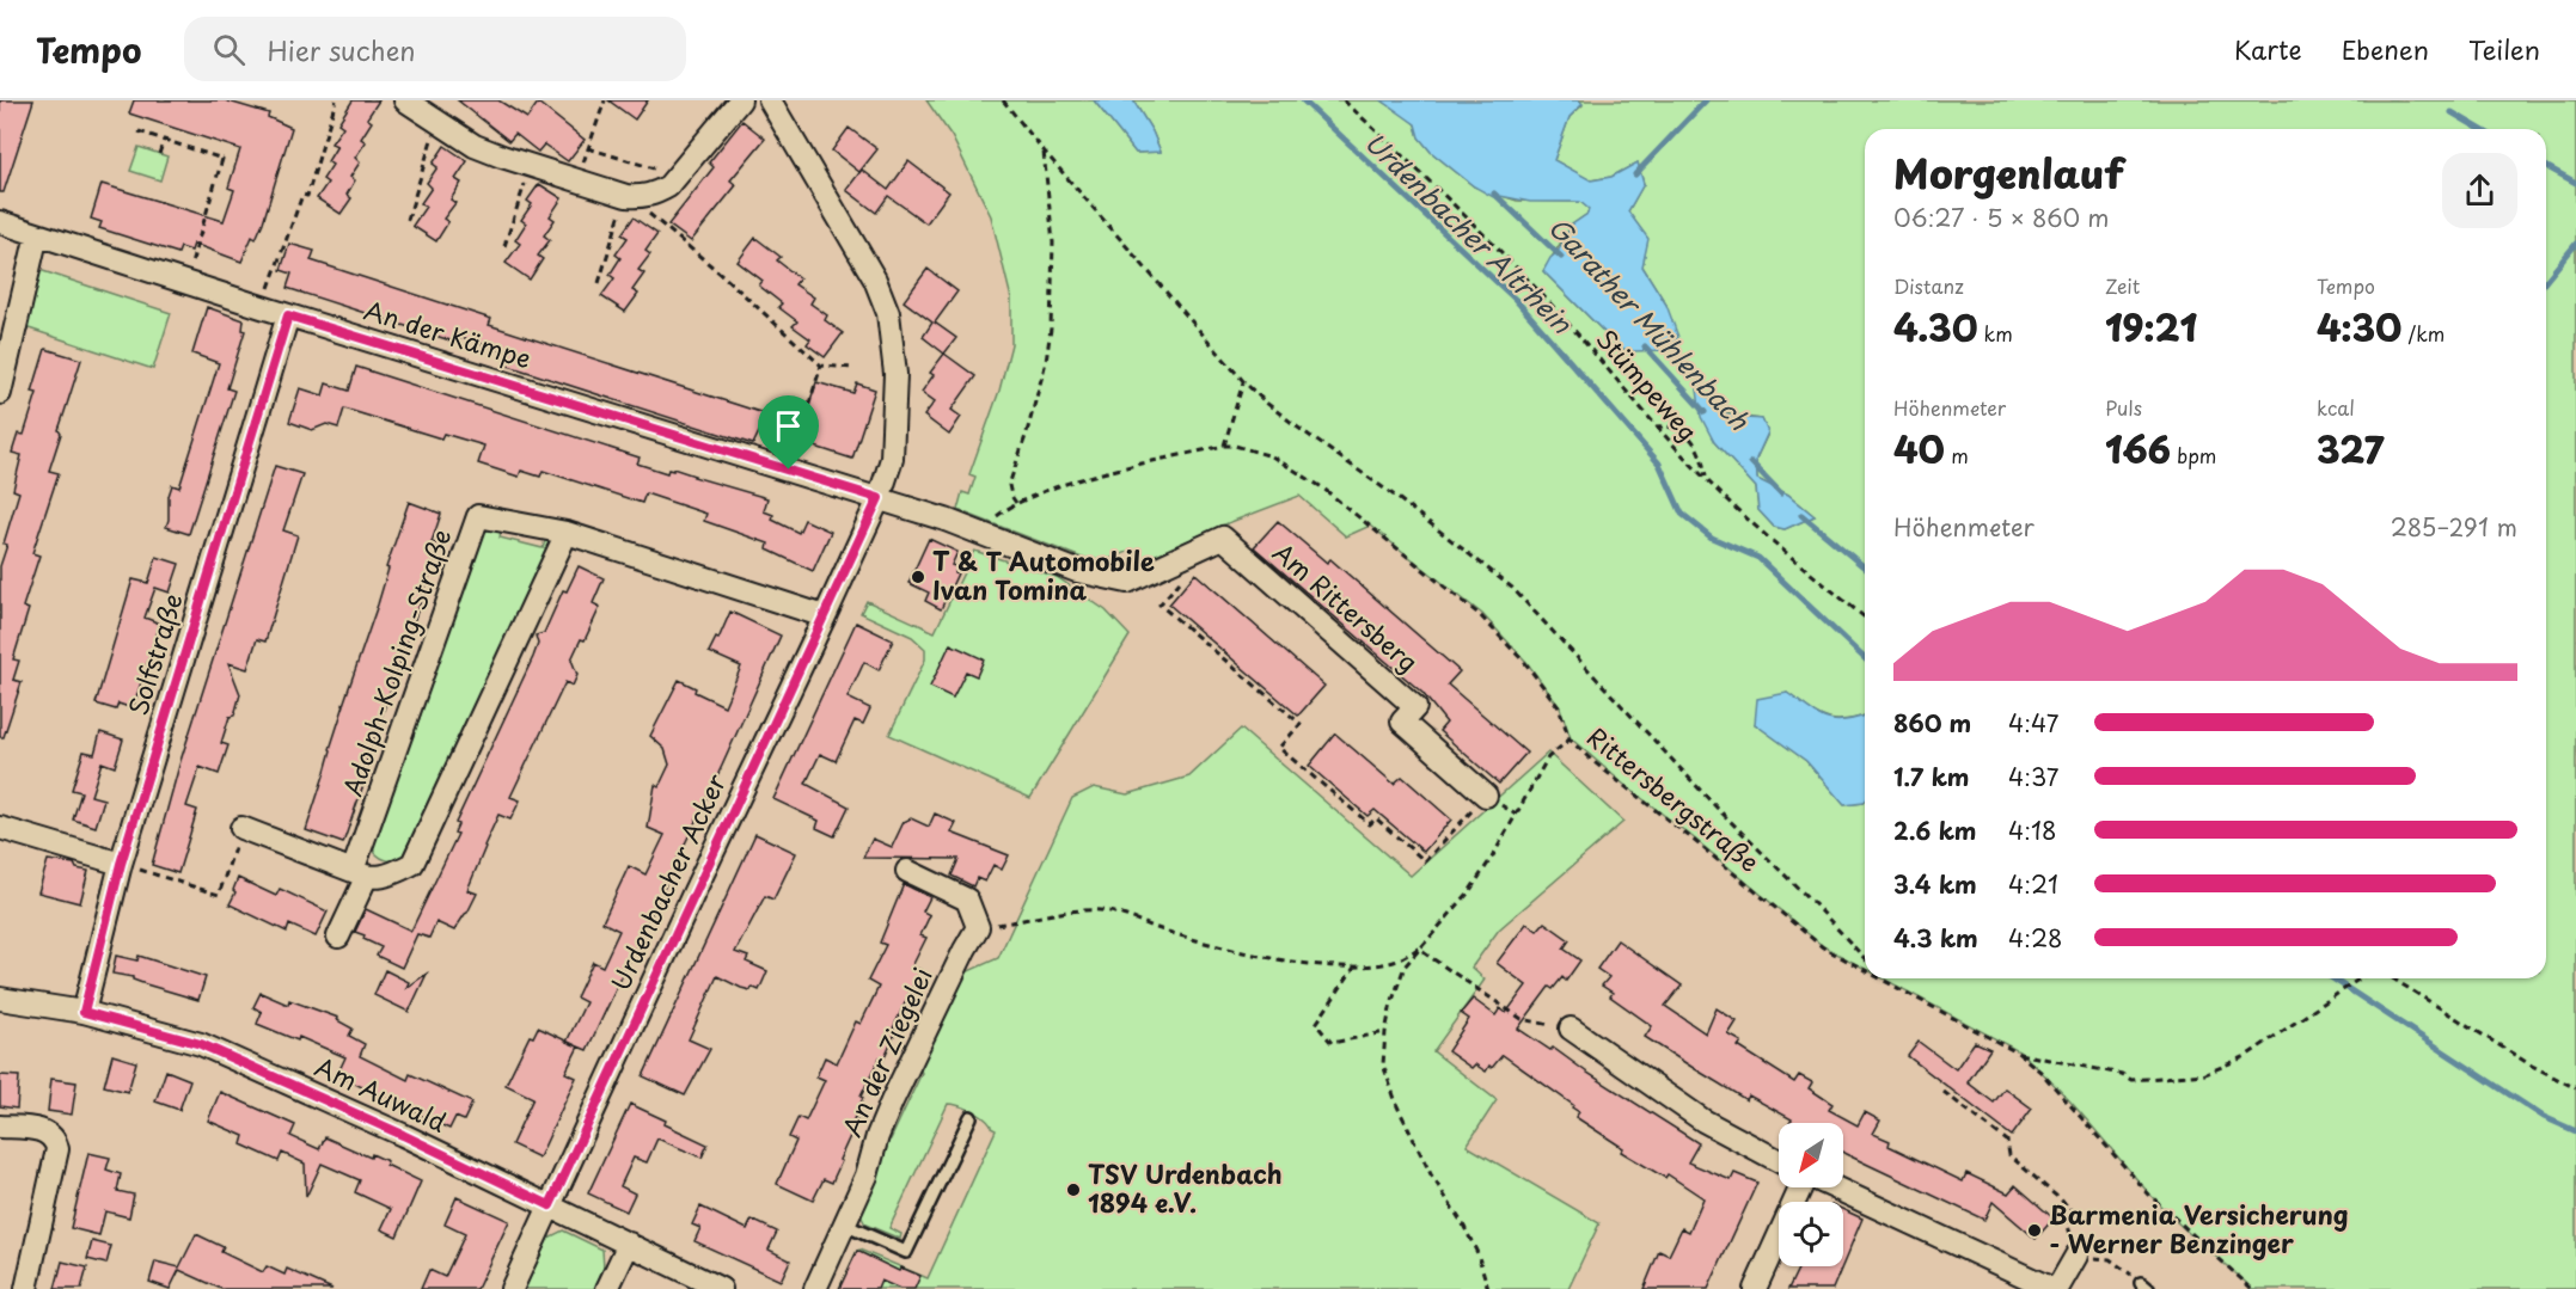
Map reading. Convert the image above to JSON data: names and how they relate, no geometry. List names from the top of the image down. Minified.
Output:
{"streets":{"street":["An der Kämpe","Am Rittersberg","Solfstraße","Adolph-Kolping-Straße","Urdenbacher Acker","An der Ziegelei","Am Auwald"],"path":["Stümpeweg","Rittersbergstraße"]},"crossings":[["An der Kämpe","Am Rittersberg"],["An der Kämpe","Solfstraße"],["An der Kämpe","Urdenbacher Acker"],["Am Rittersberg","Rittersbergstraße"],["Am Rittersberg","Urdenbacher Acker"],["Solfstraße","Am Auwald"],["Adolph-Kolping-Straße","Urdenbacher Acker"],["Urdenbacher Acker","Am Auwald"]],"water":["Urdenbacher Altrhein","Garather Mühlenbach"],"places":["T & T Automobile Ivan Tomina","TSV Urdenbach 1894 e.V.","Barmenia Versicherung - Werner Benzinger"],"north":"bottom left","page":{"header":"Tempo","search":"Hier suchen","nav":["Karte","Ebenen","Teilen"],"heading":["Morgenlauf","06:27 · 5 × 860 m"],"stats":[["Distanz","4.30 km"],["Zeit","19:21"],["Tempo","4:30 /km"],["Höhenmeter","40 m"],["Puls","166 bpm"],["kcal","327"]],"chart":["Höhenmeter","285–291 m"],"list":[{"name":"860 m","note":"4:47"},{"name":"1.7 km","note":"4:37"},{"name":"2.6 km","note":"4:18"},{"name":"3.4 km","note":"4:21"},{"name":"4.3 km","note":"4:28"}]}}
